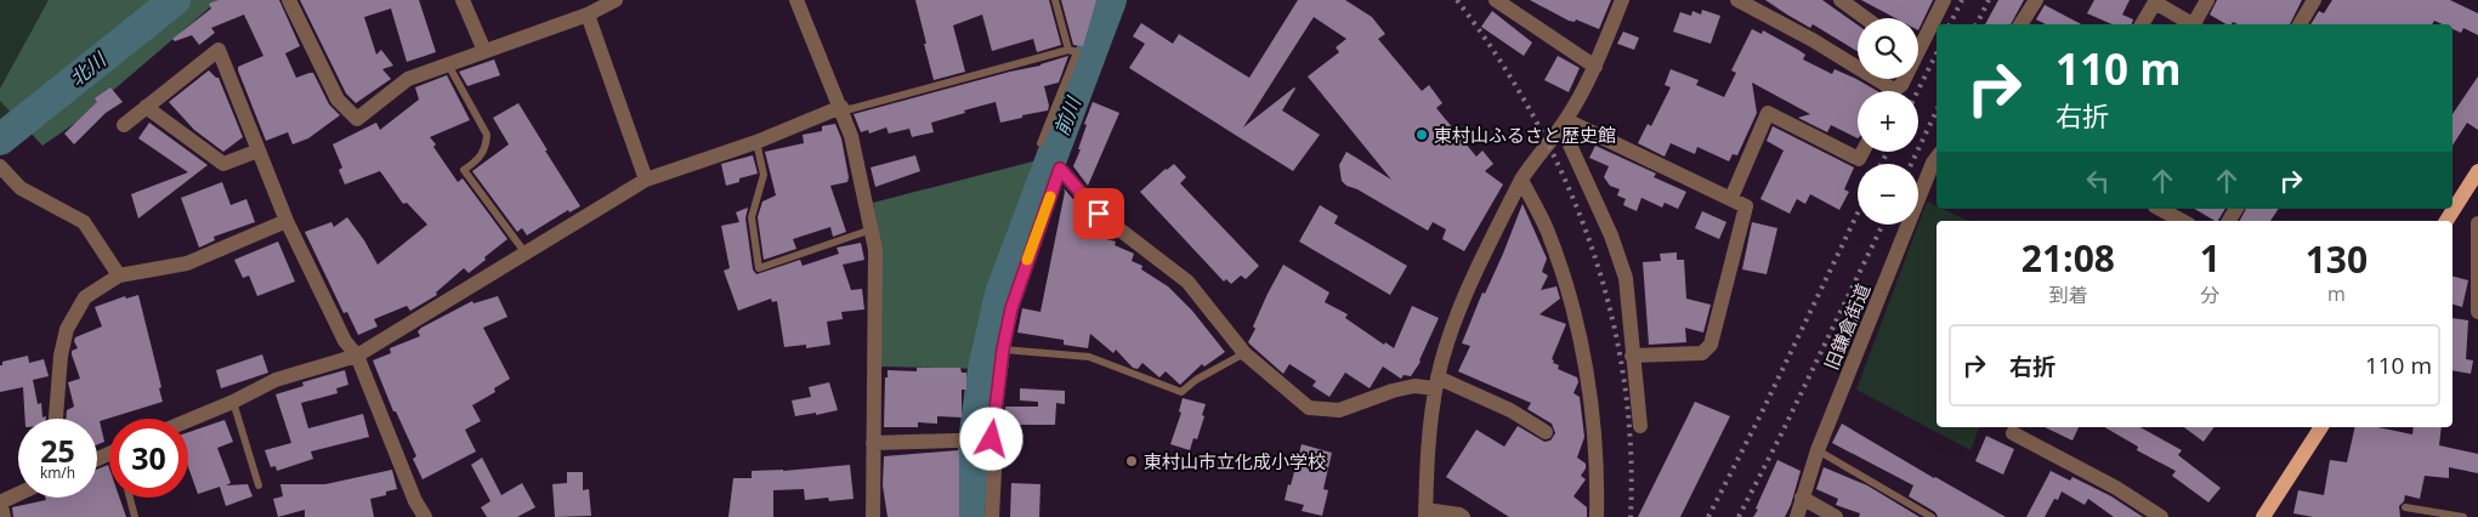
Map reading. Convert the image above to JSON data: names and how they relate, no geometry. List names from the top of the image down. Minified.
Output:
{"streets":{"street":["旧鎌倉街道"]},"water":["北川","前川"],"places":["東村山ふるさと歴史館","東村山市立化成小学校"],"page":{"map_buttons":["+","−"],"turn":["110 m","右折"],"eta":["21:08","到着","1","分","130","m"],"list":[{"name":"右折","value":"110 m"}],"speed":"25 km/h","limit":"30"}}
